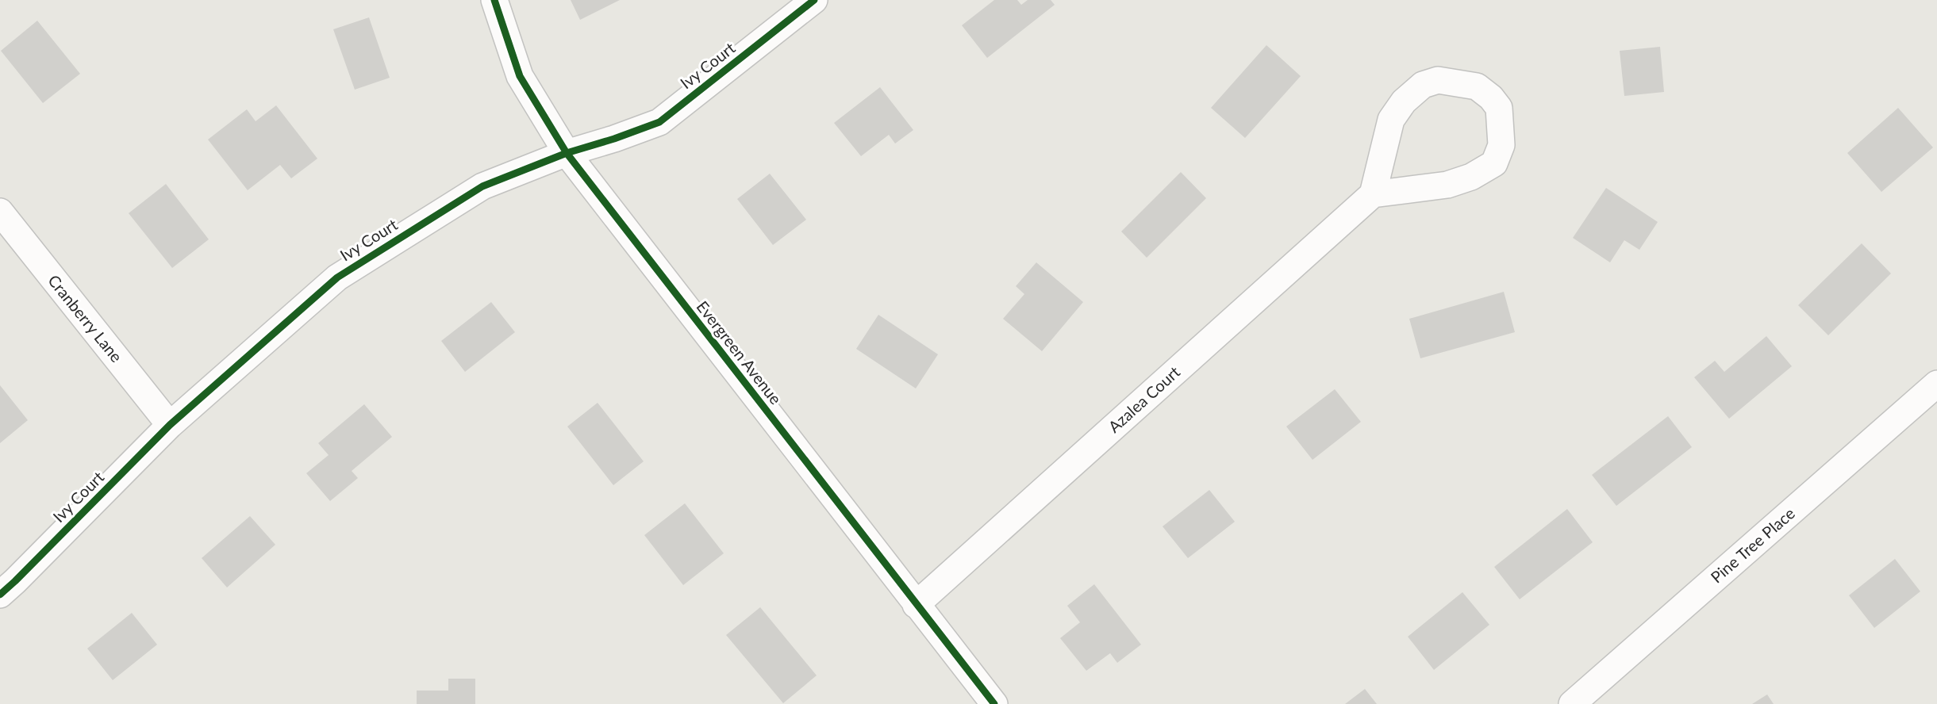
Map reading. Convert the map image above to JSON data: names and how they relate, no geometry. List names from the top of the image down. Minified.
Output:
{"streets":{"street":["Ivy Court","Cranberry Lane","Evergreen Avenue","Azalea Court","Pine Tree Place"]},"crossings":[["Ivy Court","Cranberry Lane"],["Ivy Court","Evergreen Avenue"],["Evergreen Avenue","Azalea Court"]]}
